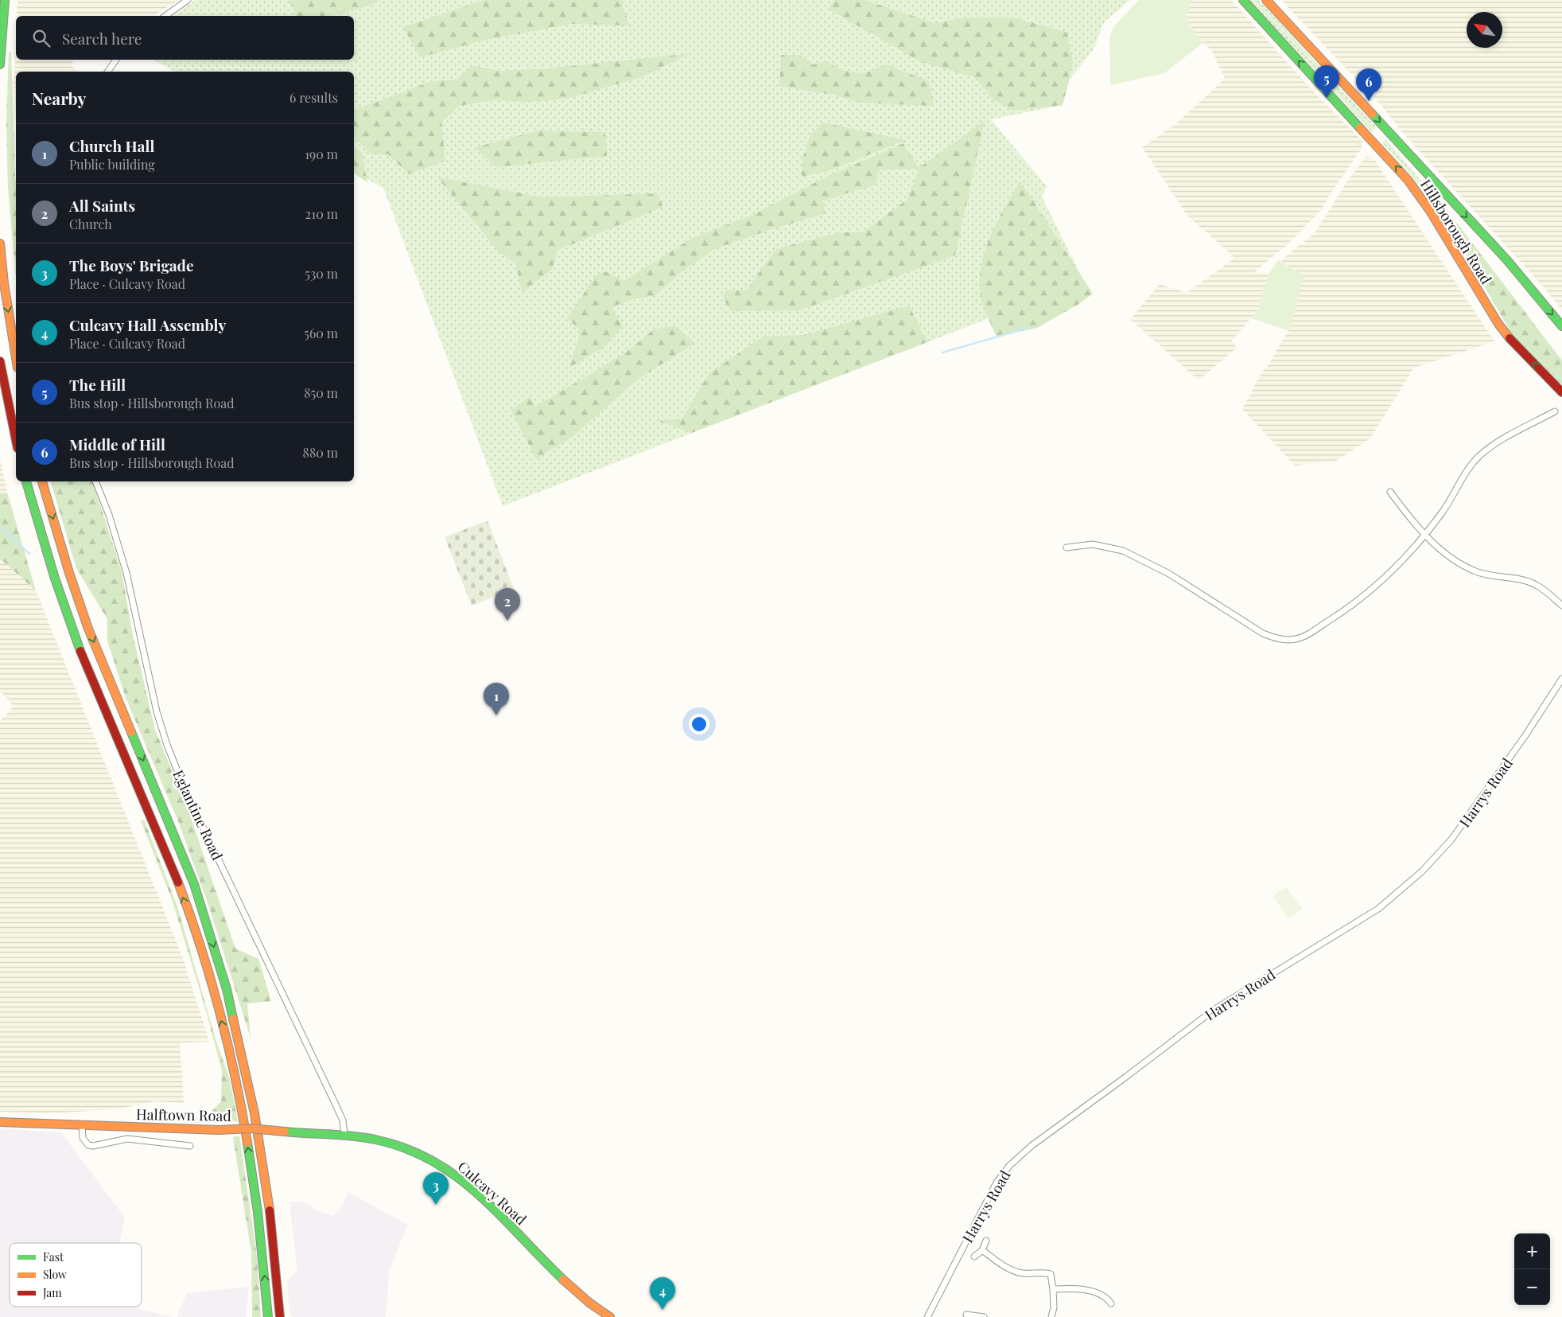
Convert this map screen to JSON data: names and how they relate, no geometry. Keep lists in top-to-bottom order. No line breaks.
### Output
{"streets":{"main road":["Hillsborough Road","Halftown Road","Culcavy Road"],"street":["Harrys Road","Eglantine Road"]},"crossings":[["Eglantine Road","Culcavy Road"],["Halftown Road","Culcavy Road"]],"legend":["Fast","Slow","Jam"],"north":"top left","page":{"search":"Search here","pins":["5","6","2","1","3","4"],"heading":["Nearby","6 results"],"list":[{"mark":"1","name":"Church Hall","note":"Public building","value":"190 m"},{"mark":"2","name":"All Saints","note":"Church","value":"210 m"},{"mark":"3","name":"The Boys' Brigade","note":"Place · Culcavy Road","value":"530 m"},{"mark":"4","name":"Culcavy Hall Assembly","note":"Place · Culcavy Road","value":"560 m"},{"mark":"5","name":"The Hill","note":"Bus stop · Hillsborough Road","value":"850 m"},{"mark":"6","name":"Middle of Hill","note":"Bus stop · Hillsborough Road","value":"880 m"}],"map_buttons":["+","−"]}}
